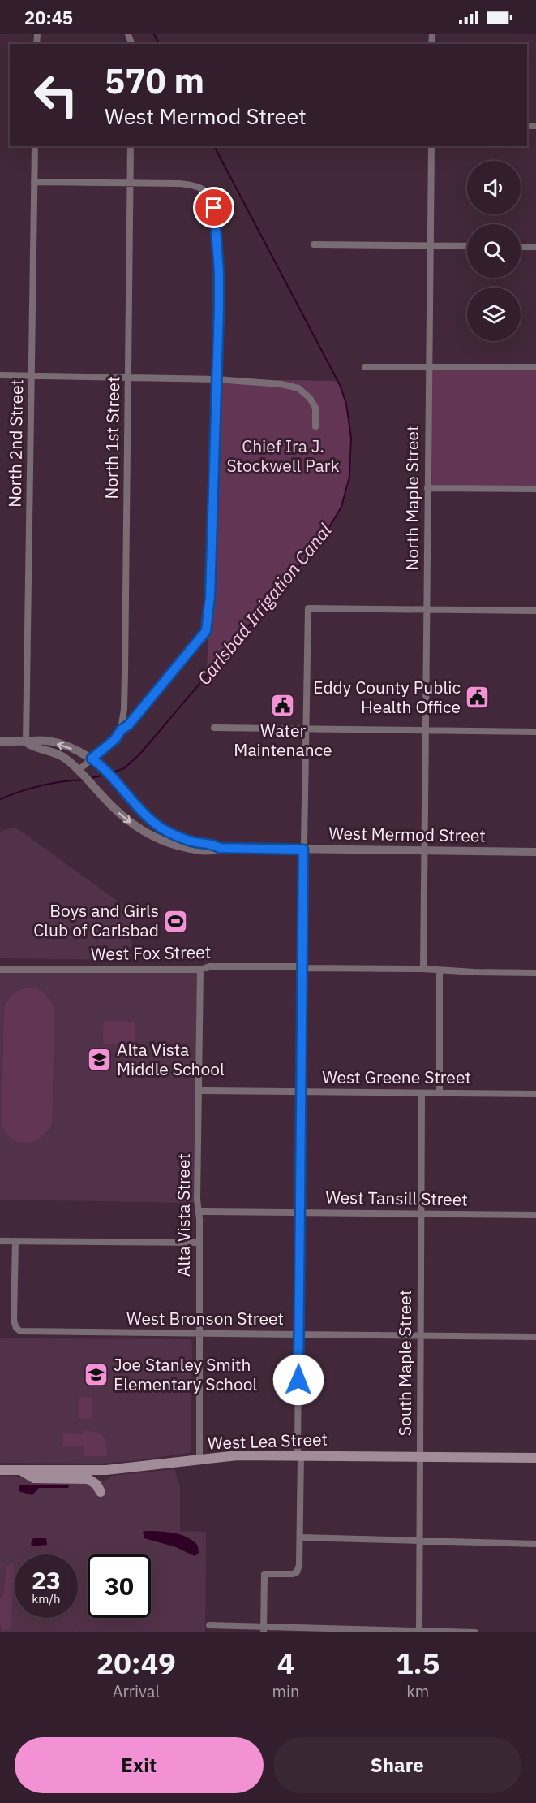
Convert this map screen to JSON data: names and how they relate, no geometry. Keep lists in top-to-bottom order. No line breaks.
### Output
{"streets":{"main road":["West Lea Street"],"street":["North 1st Street","North 2nd Street","North Maple Street","West Mermod Street","West Fox Street","West Greene Street","West Tansill Street","Alta Vista Street","West Bronson Street","South Maple Street"]},"crossings":[["North Maple Street","West Mermod Street"],["West Fox Street","Alta Vista Street"],["West Greene Street","Alta Vista Street"],["West Greene Street","South Maple Street"],["West Tansill Street","Alta Vista Street"],["West Tansill Street","South Maple Street"],["Alta Vista Street","West Bronson Street"],["Alta Vista Street","West Lea Street"],["West Bronson Street","South Maple Street"],["South Maple Street","West Lea Street"]],"water":["Carlsbad Irrigation Canal"],"parks":["Chief Ira J. Stockwell Park"],"places":{"public building":["Eddy County Public Health Office","Water Maintenance"],"sports":["Boys and Girls Club of Carlsbad"],"school or university":["Alta Vista Middle School","Joe Stanley Smith Elementary School"]},"page":{"status":"20:45","turn":["570 m","West Mermod Street"],"speed":"23 km/h","limit":"30","eta":["20:49","Arrival","4","min","1.5","km"],"buttons":["Exit","Share"]}}
